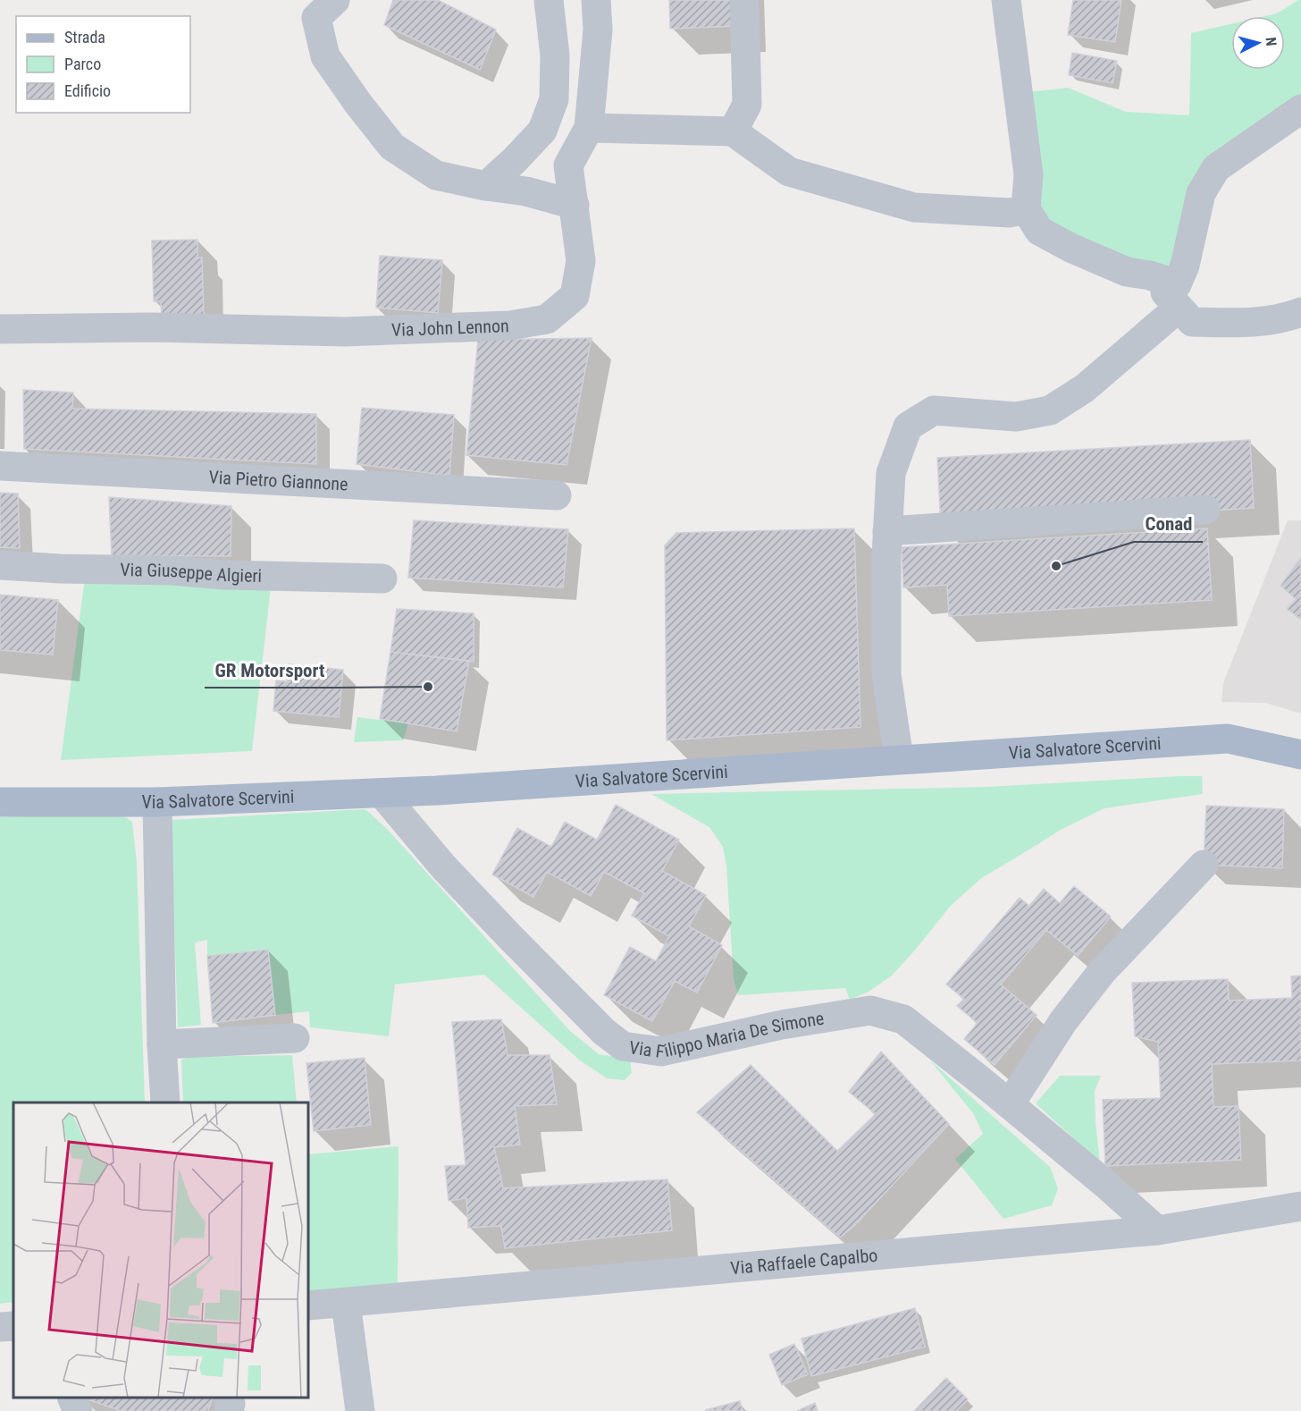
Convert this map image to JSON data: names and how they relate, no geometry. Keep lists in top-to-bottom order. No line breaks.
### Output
{"streets":{"main road":["Via Salvatore Scervini"],"street":["Via John Lennon","Via Pietro Giannone","Via Giuseppe Algieri","Via Filippo Maria De Simone","Via Raffaele Capalbo"]},"crossings":[["Via Salvatore Scervini","Via Filippo Maria De Simone"],["Via Filippo Maria De Simone","Via Raffaele Capalbo"]],"places":["Conad","GR Motorsport"],"legend":["Strada","Parco","Edificio"],"north":"right"}
